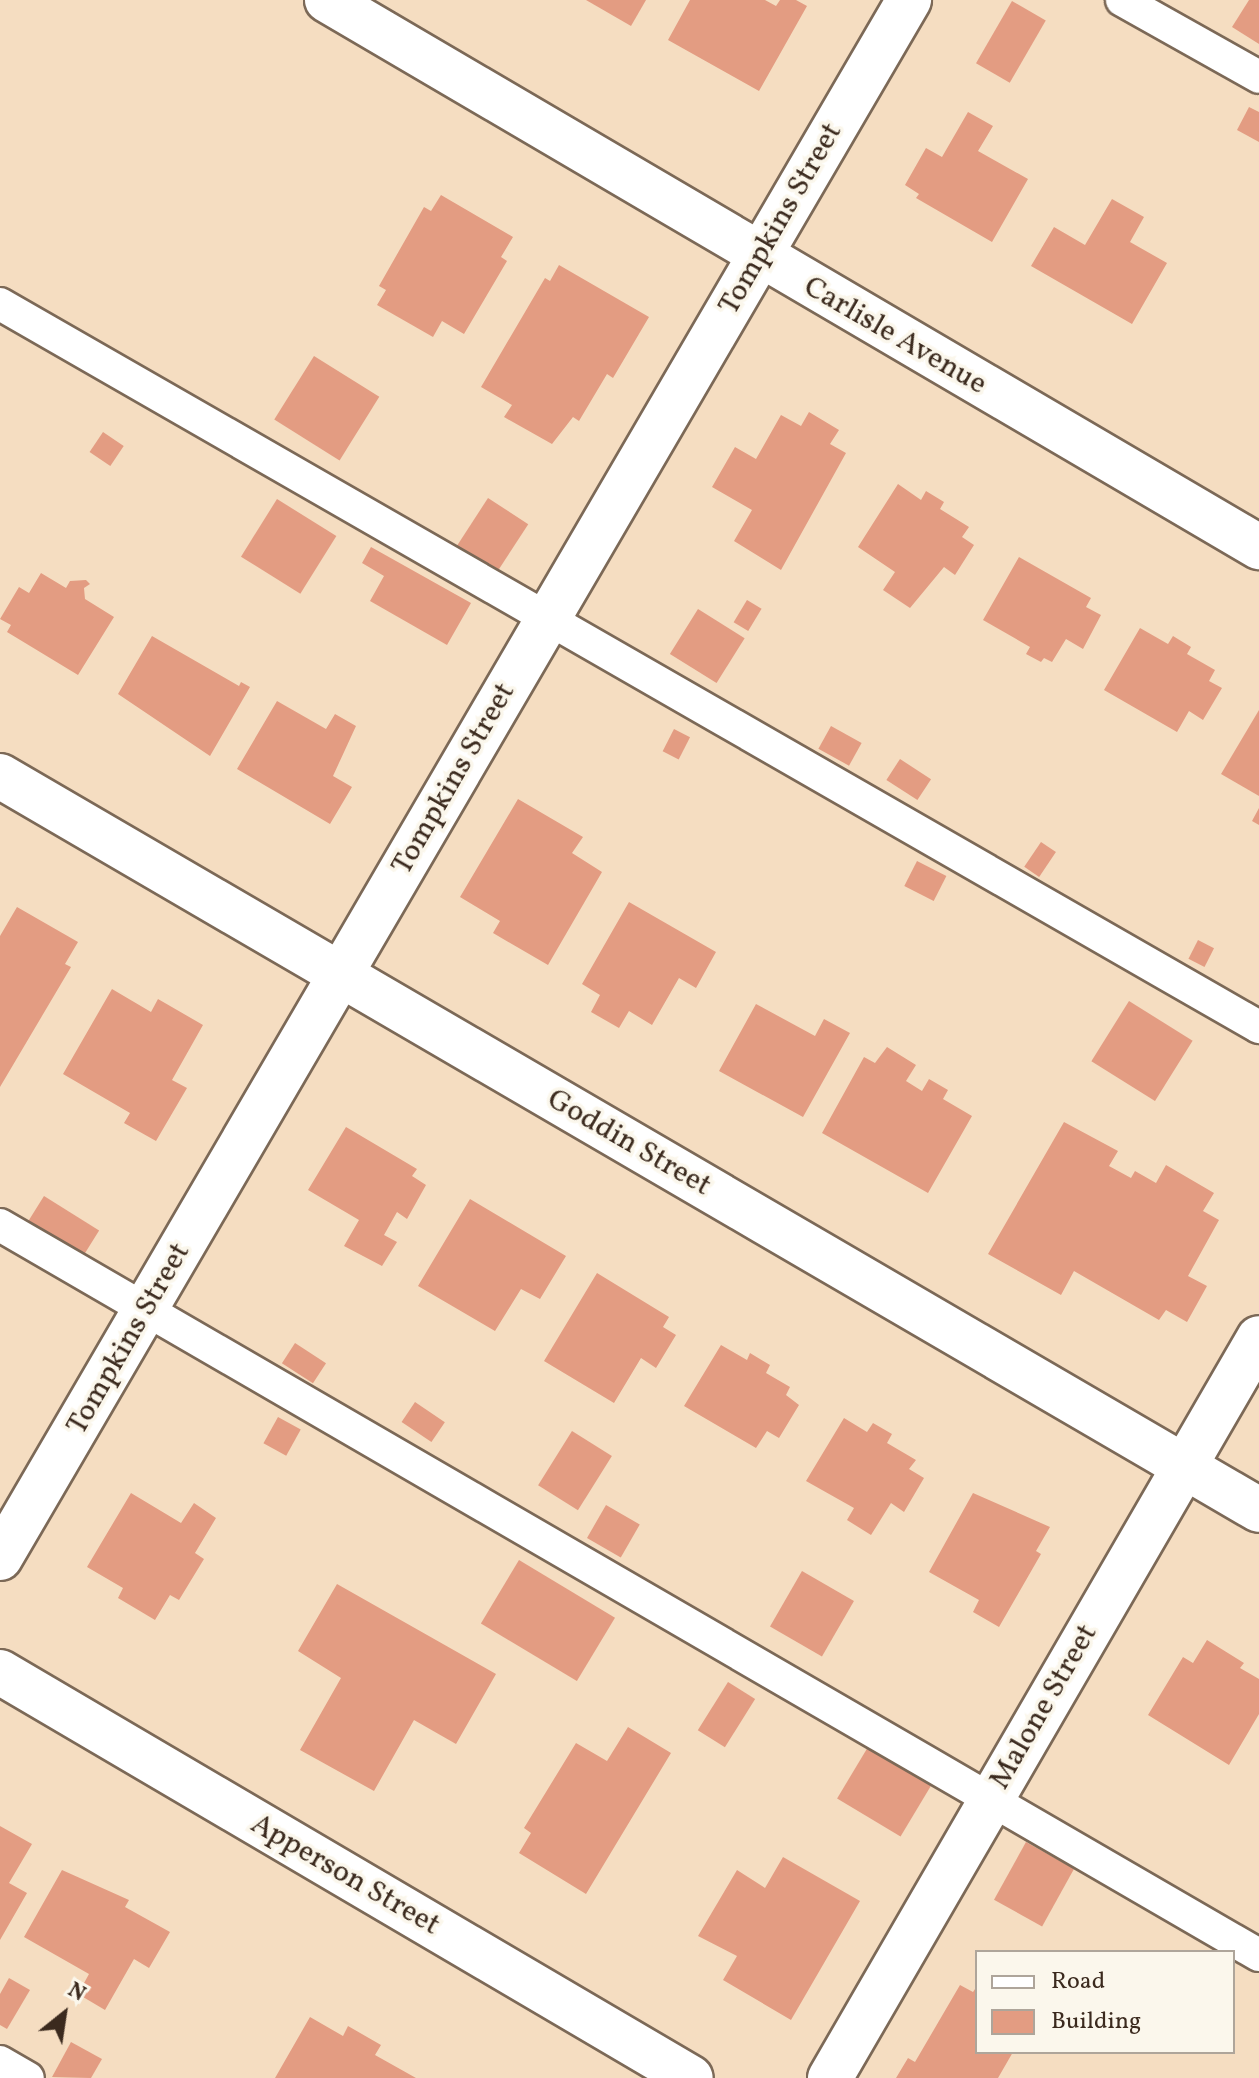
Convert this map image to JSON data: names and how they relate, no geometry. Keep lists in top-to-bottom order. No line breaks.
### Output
{"streets":{"street":["Tompkins Street","Carlisle Avenue","Goddin Street","Malone Street","Apperson Street"]},"crossings":[["Tompkins Street","Carlisle Avenue"],["Tompkins Street","Goddin Street"],["Goddin Street","Malone Street"]],"legend":["Road","Building"],"north":"top right"}
